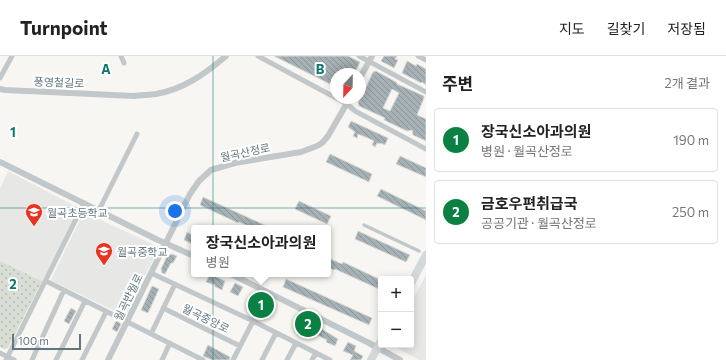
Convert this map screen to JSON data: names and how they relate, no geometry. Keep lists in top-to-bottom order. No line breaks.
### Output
{"streets":{"street":["풍영철길로","월곡산정로","월곡반월로","월곡중앙로"]},"crossings":[["월곡산정로","월곡반월로"]],"places":{"school or university":["월곡초등학교","월곡중학교"]},"scale_bar":"100 m","north":"bottom","page":{"header":"Turnpoint","nav":["지도","길찾기","저장됨"],"heading":["주변","2개 결과"],"list":[{"mark":"1","name":"장국신소아과의원","note":"병원 · 월곡산정로","value":"190 m"},{"mark":"2","name":"금호우편취급국","note":"공공기관 · 월곡산정로","value":"250 m"}],"popup":["장국신소아과의원","병원"],"map_buttons":["+","−"],"pins":["1","2"],"scale":"100 m"},"grid":{"columns":["A","B"],"rows":["1","2"]}}
